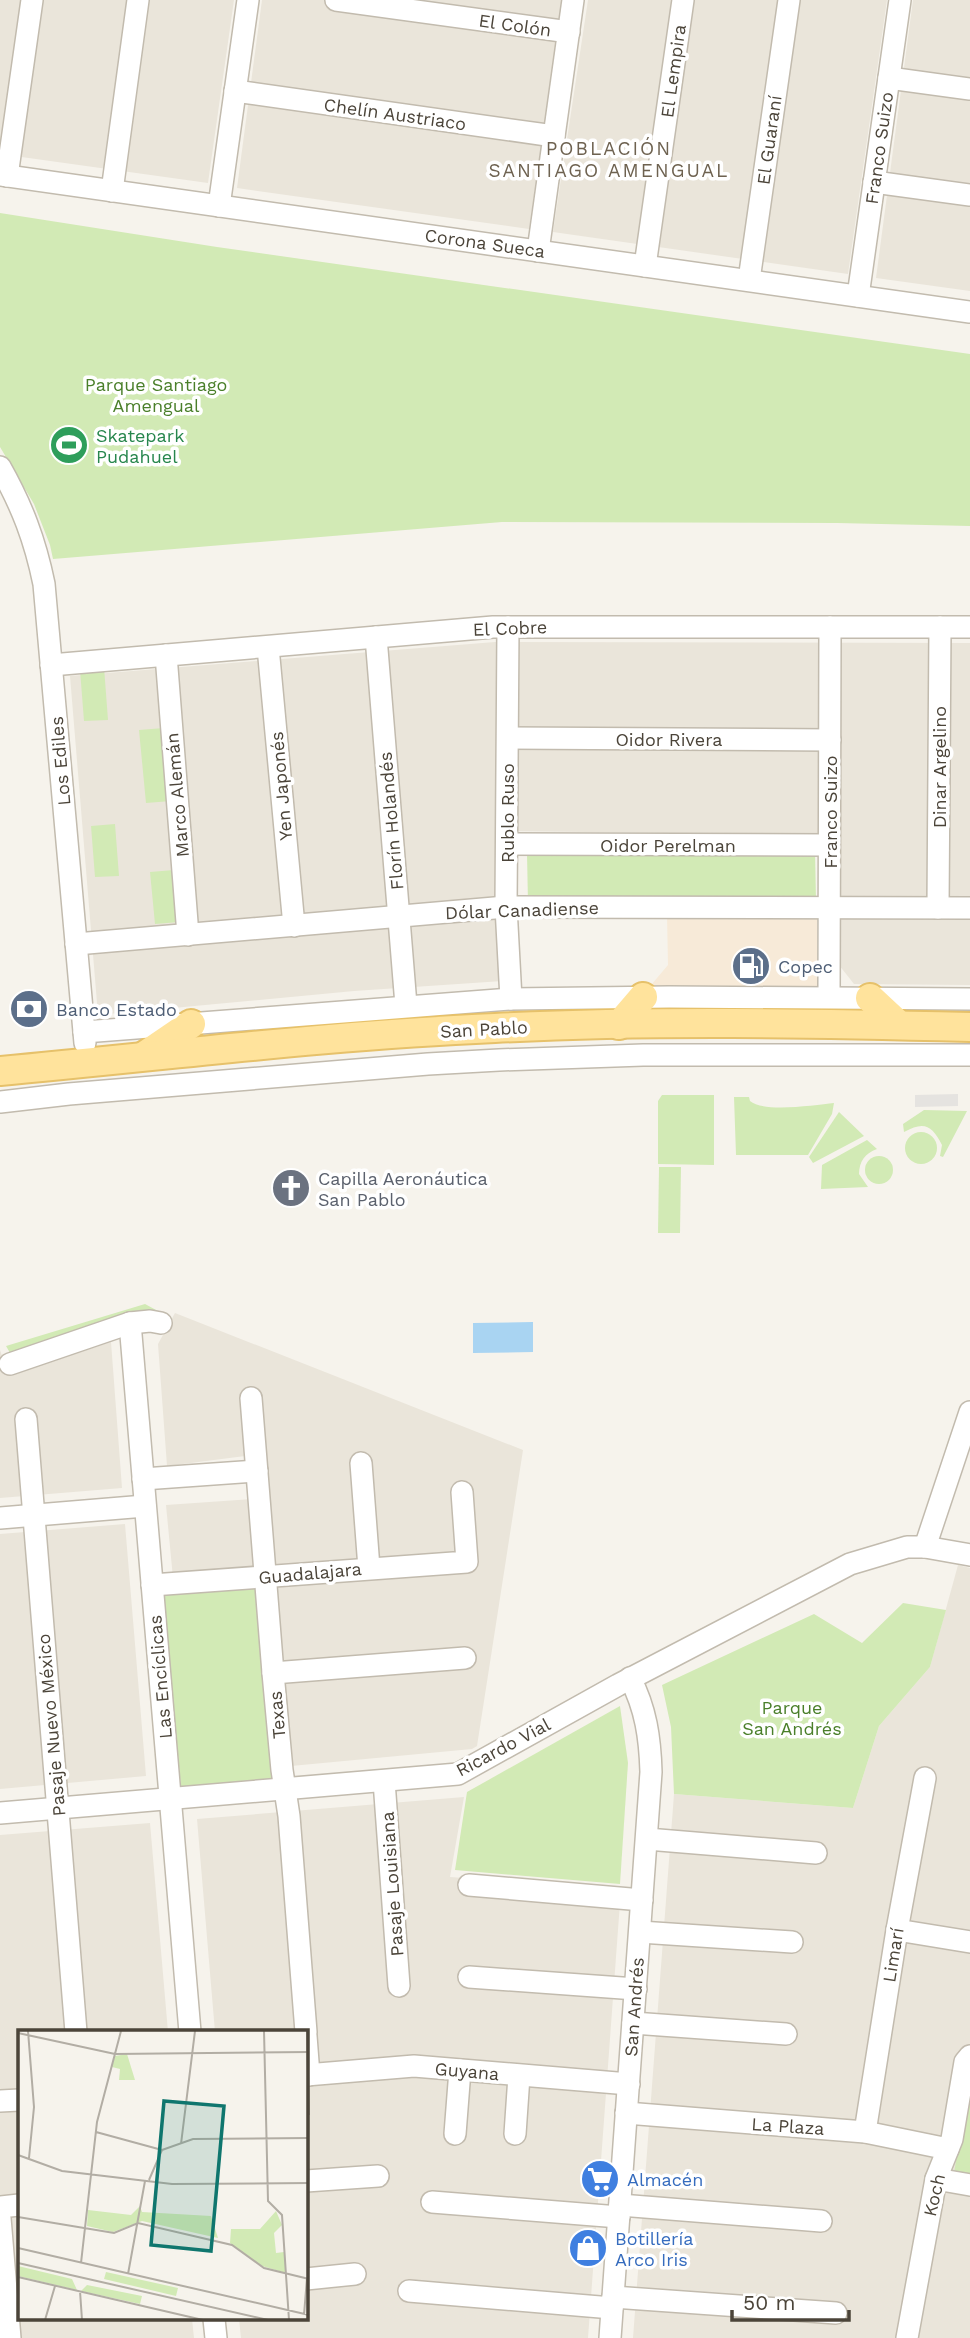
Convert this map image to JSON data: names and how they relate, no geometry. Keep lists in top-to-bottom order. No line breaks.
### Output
{"streets":{"main road":["San Pablo"],"street":["El Colón","El Lempira","Chelín Austriaco","El Guaraní","Franco Suizo","Corona Sueca","El Cobre","Oidor Rivera","Los Ediles","Dinar Argelino","Yen Japonés","Marco Alemán","Rublo Ruso","Florín Holandés","Oidor Perelman","Dólar Canadiense","Guadalajara","Las Encíclicas","Texas","Pasaje Nuevo México","Ricardo Vial","Pasaje Louisiana","Limarí","San Andrés","Guyana","La Plaza","Koch"]},"crossings":[["El Lempira","Corona Sueca"],["El Guaraní","Corona Sueca"],["Franco Suizo","Corona Sueca"],["Franco Suizo","El Cobre"],["Franco Suizo","Oidor Rivera"],["Franco Suizo","Oidor Perelman"],["Franco Suizo","Dólar Canadiense"],["Franco Suizo","San Pablo"],["El Cobre","Los Ediles"],["El Cobre","Dinar Argelino"],["El Cobre","Yen Japonés"],["El Cobre","Marco Alemán"],["El Cobre","Rublo Ruso"],["El Cobre","Florín Holandés"],["Oidor Rivera","Rublo Ruso"],["Los Ediles","Dólar Canadiense"],["Los Ediles","San Pablo"],["Dinar Argelino","Dólar Canadiense"],["Yen Japonés","Dólar Canadiense"],["Marco Alemán","Dólar Canadiense"],["Rublo Ruso","Oidor Perelman"],["Rublo Ruso","Dólar Canadiense"],["Rublo Ruso","San Pablo"],["Florín Holandés","Dólar Canadiense"],["Florín Holandés","San Pablo"],["Guadalajara","Las Encíclicas"],["Guadalajara","Texas"],["Las Encíclicas","Ricardo Vial"],["Texas","Ricardo Vial"],["Pasaje Nuevo México","Ricardo Vial"],["Ricardo Vial","Pasaje Louisiana"],["Ricardo Vial","San Andrés"],["Limarí","La Plaza"],["San Andrés","Guyana"],["San Andrés","La Plaza"],["La Plaza","Koch"]],"districts":["POBLACIÓN SANTIAGO AMENGUAL"],"parks":["Parque Santiago Amengual","Parque San Andrés"],"places":{"sports":["Skatepark Pudahuel"],"fuel station":["Copec"],"bank":["Banco Estado"],"church":["Capilla Aeronáutica San Pablo"],"supermarket":["Almacén"],"shop":["Botillería Arco Iris"]},"scale_bar":"50 m"}
